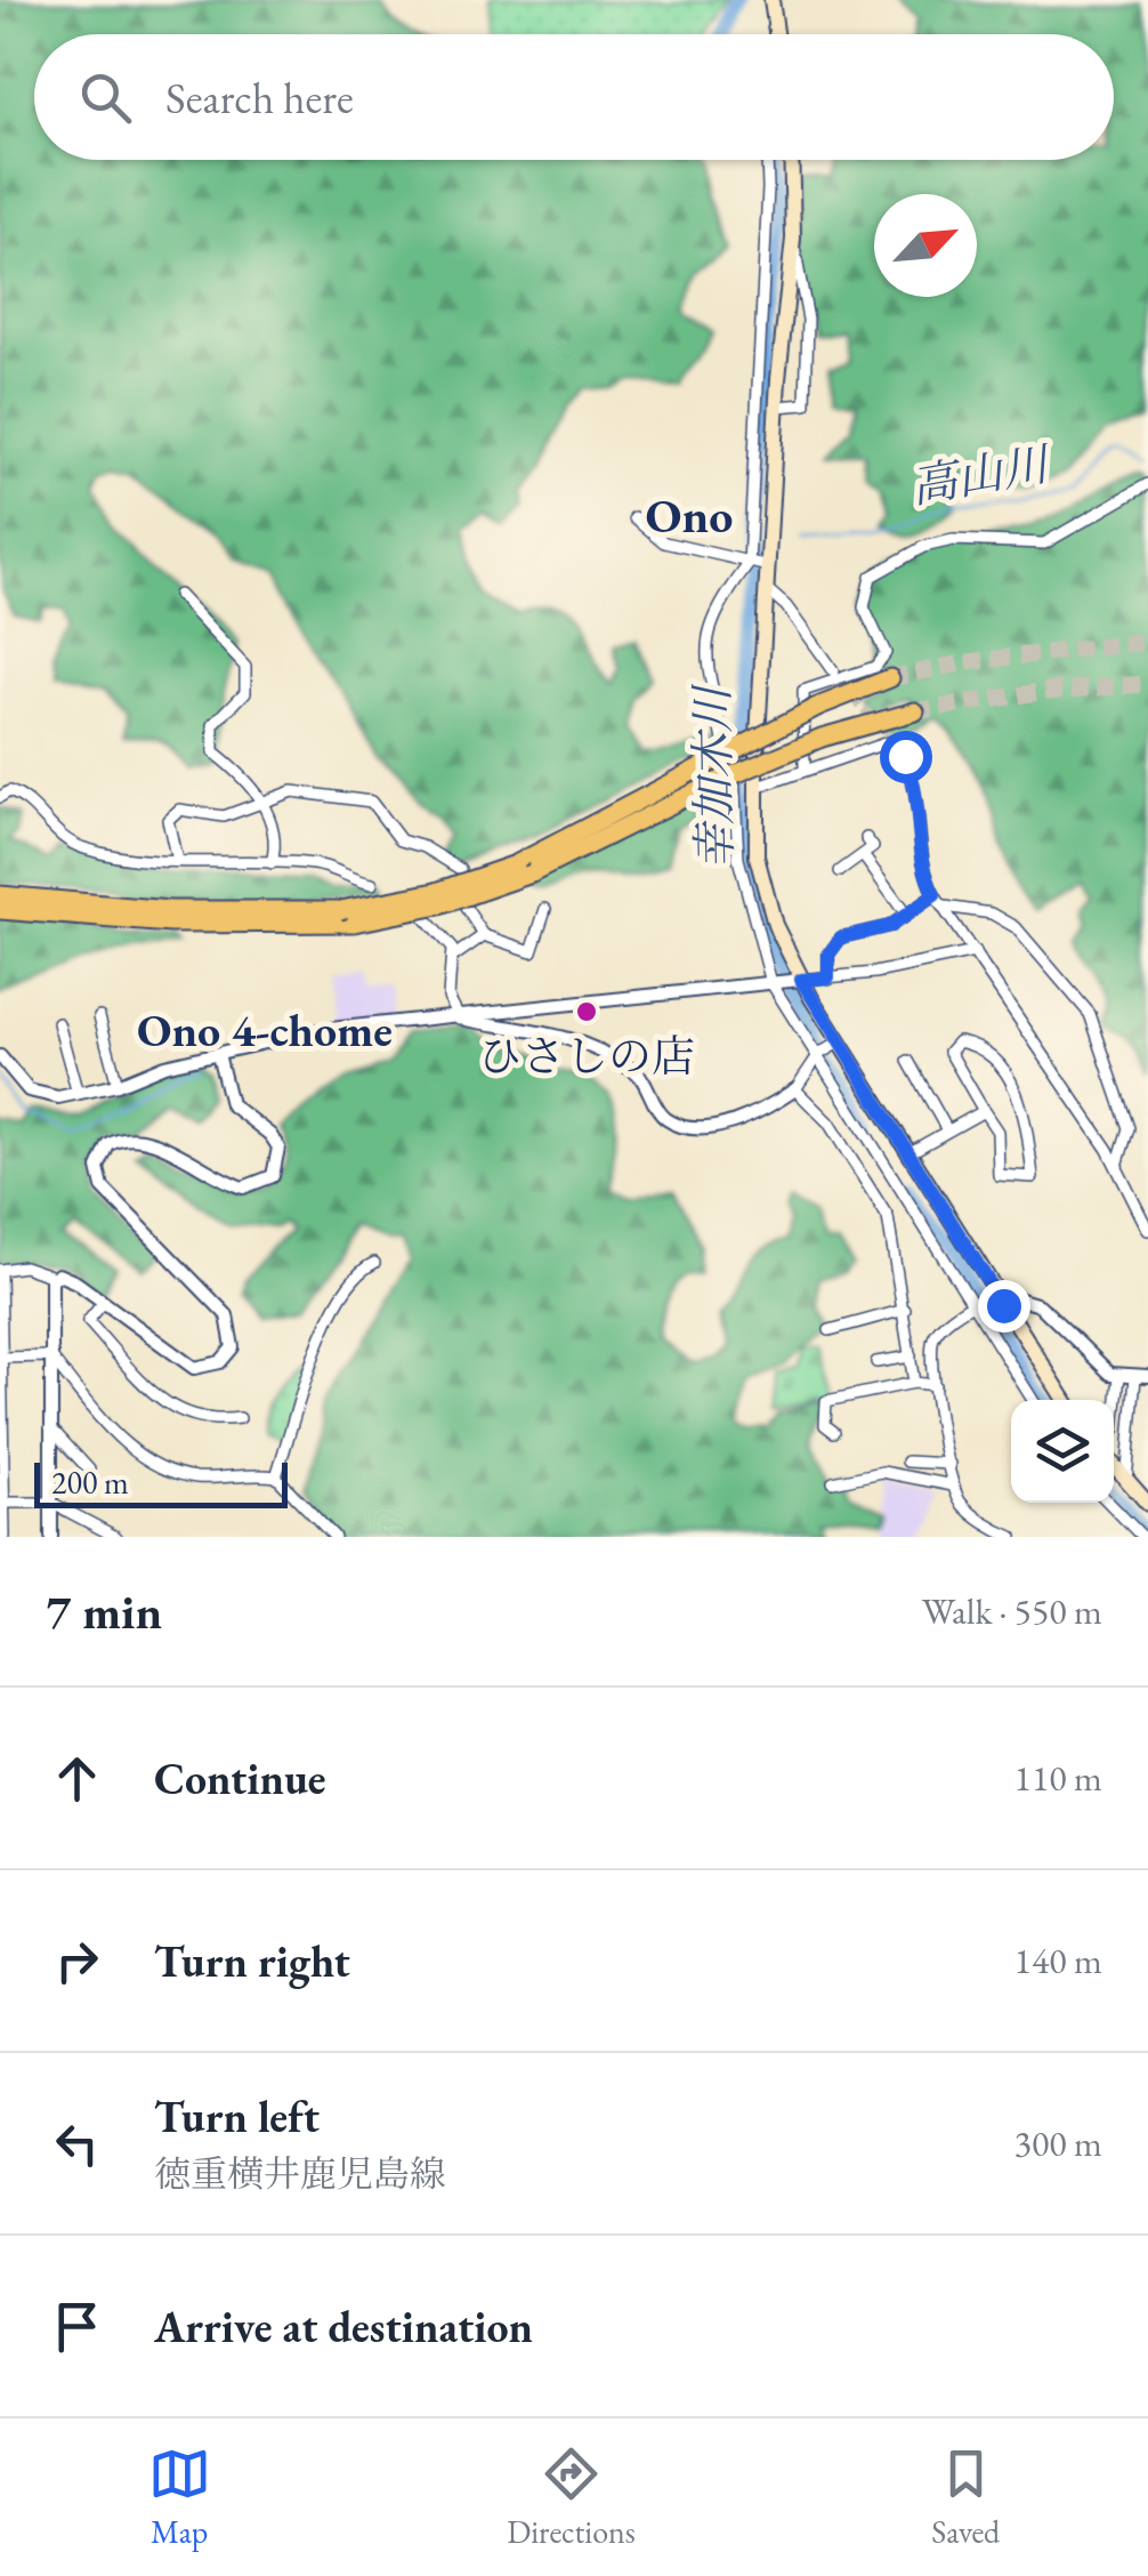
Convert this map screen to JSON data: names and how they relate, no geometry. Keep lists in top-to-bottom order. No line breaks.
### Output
{"districts":["Ono","Ono 4-chome"],"water":["高山川","幸加木川"],"places":["ひさしの店"],"scale_bar":"200 m","north":"top right","page":{"search":"Search here","scale":"200 m","heading":["7 min","Walk · 550 m"],"list":[["Continue","110 m"],["Turn right","140 m"],["Turn left","徳重横井鹿児島線","300 m"],"Arrive at destination"],"nav":["Map","Directions","Saved"]}}
